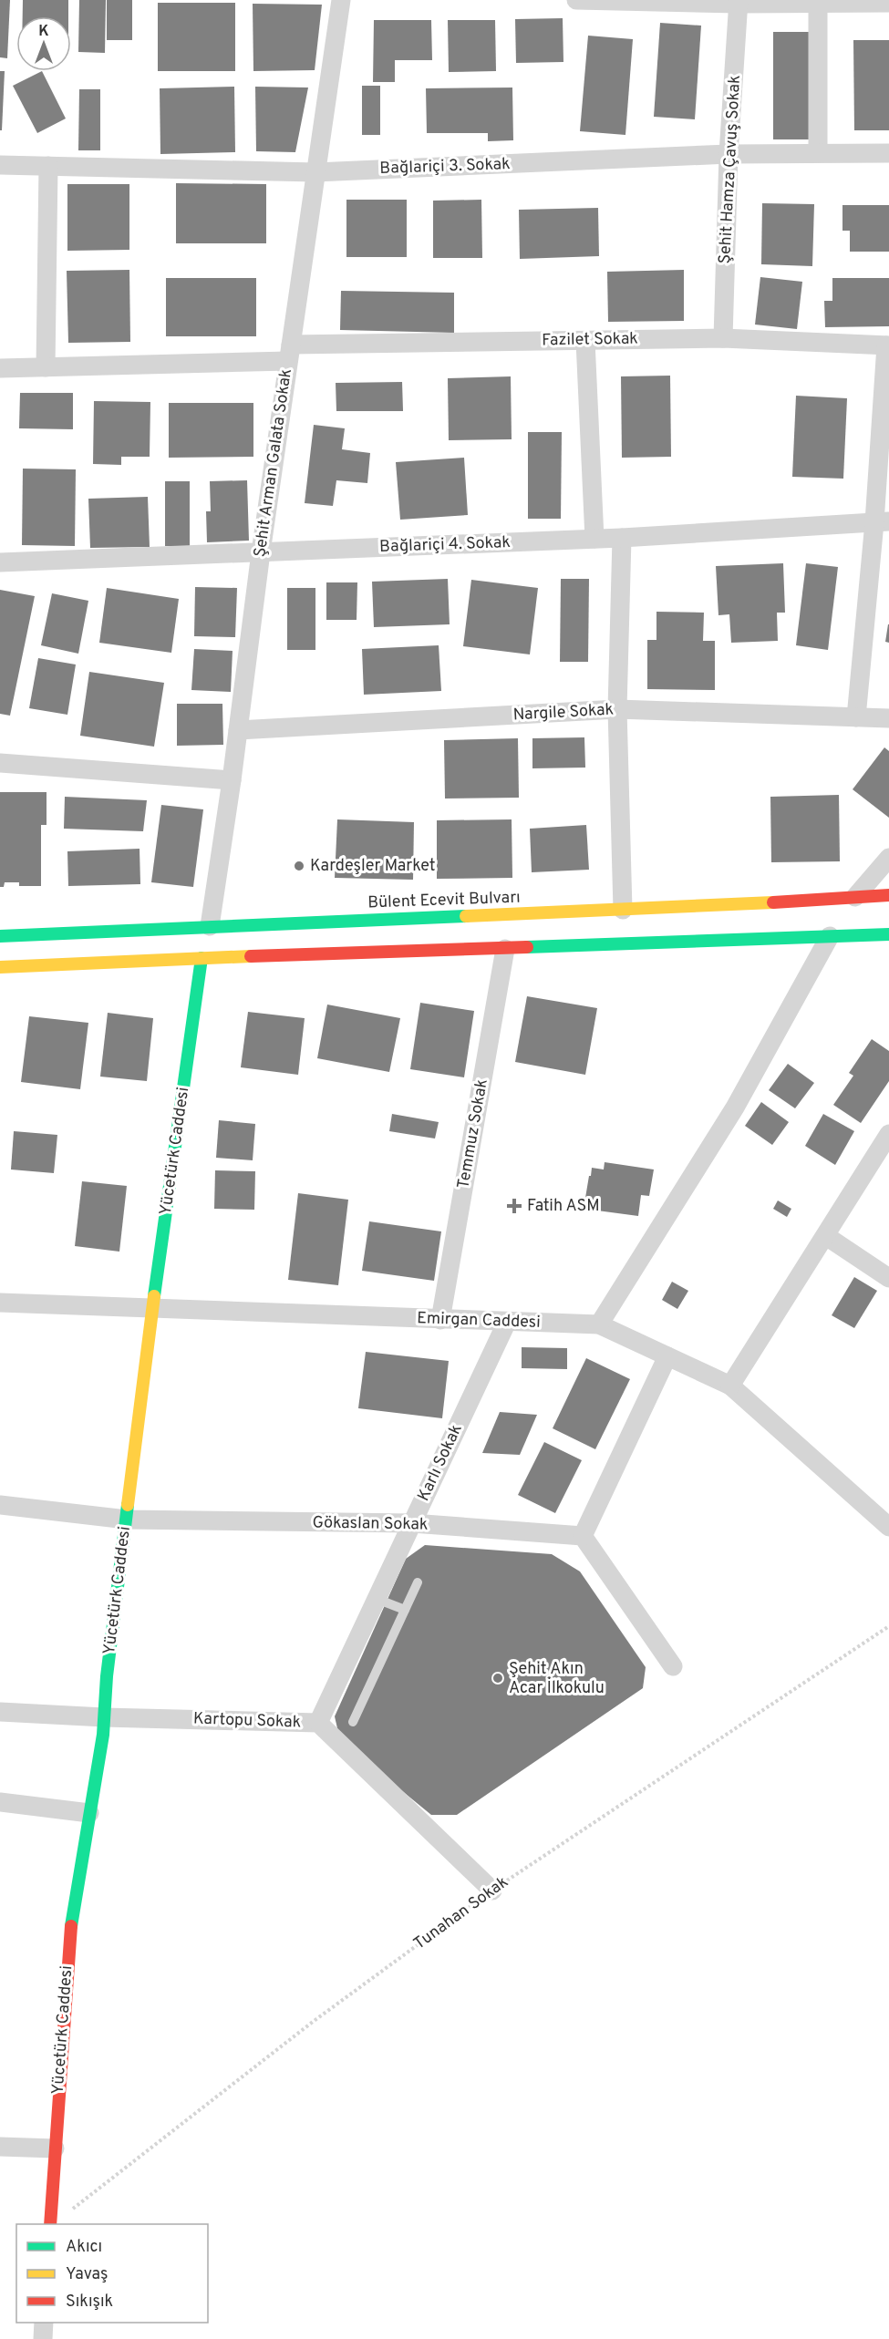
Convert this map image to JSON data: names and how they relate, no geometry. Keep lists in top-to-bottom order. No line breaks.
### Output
{"streets":{"main road":["Bülent Ecevit Bulvarı","Yücetürk Caddesi"],"street":["Bağlariçi 3. Sokak","Şehit Hamza Çavuş Sokak","Fazilet Sokak","Şehit Arman Galata Sokak","Bağlariçi 4. Sokak","Nargile Sokak","Temmuz Sokak","Emirgan Caddesi","Karlı Sokak","Gökaslan Sokak","Kartopu Sokak"],"path":["Tunahan Sokak"]},"crossings":[["Bağlariçi 3. Sokak","Şehit Hamza Çavuş Sokak"],["Bağlariçi 3. Sokak","Şehit Arman Galata Sokak"],["Şehit Hamza Çavuş Sokak","Fazilet Sokak"],["Fazilet Sokak","Şehit Arman Galata Sokak"],["Şehit Arman Galata Sokak","Bağlariçi 4. Sokak"],["Şehit Arman Galata Sokak","Nargile Sokak"],["Şehit Arman Galata Sokak","Bülent Ecevit Bulvarı"],["Temmuz Sokak","Emirgan Caddesi"],["Yücetürk Caddesi","Emirgan Caddesi"],["Yücetürk Caddesi","Gökaslan Sokak"],["Yücetürk Caddesi","Kartopu Sokak"],["Emirgan Caddesi","Karlı Sokak"],["Karlı Sokak","Gökaslan Sokak"],["Karlı Sokak","Kartopu Sokak"],["Kartopu Sokak","Tunahan Sokak"]],"places":{"other":["Kardeşler Market","Şehit Akın Acar İlkokulu"],"health":["Fatih ASM"]},"legend":["Akıcı","Yavaş","Sıkışık"],"north":"top"}
